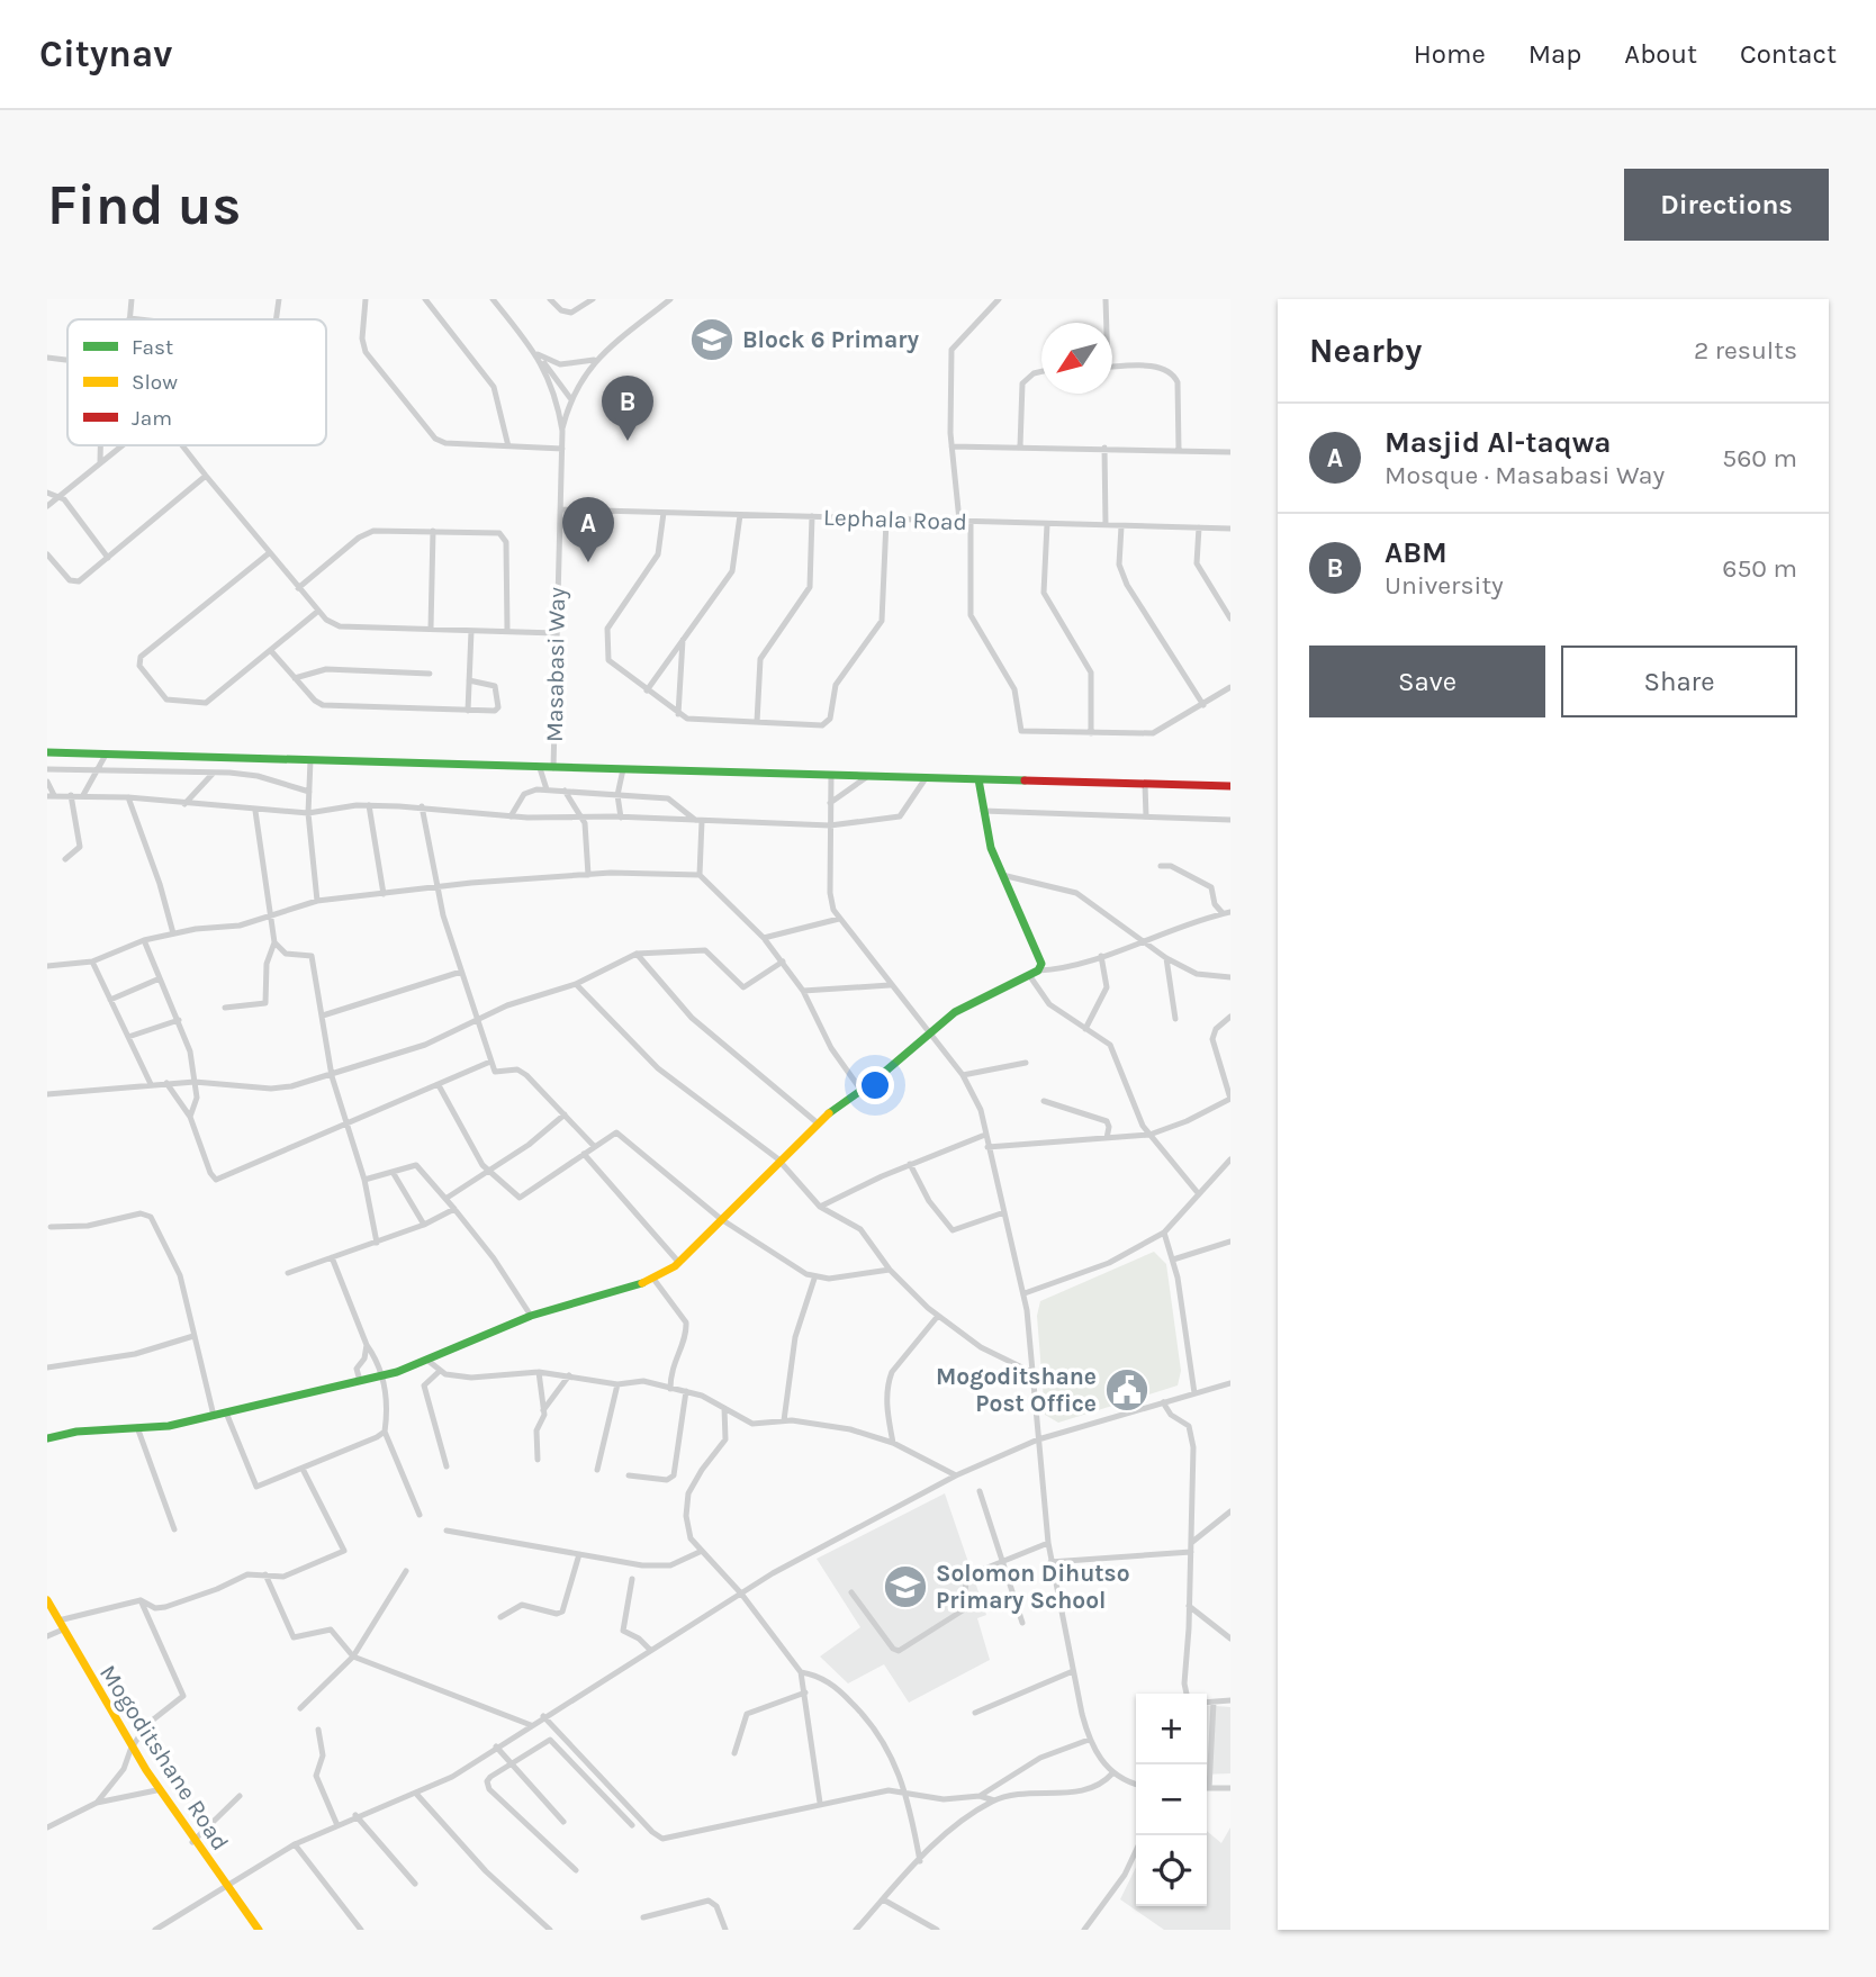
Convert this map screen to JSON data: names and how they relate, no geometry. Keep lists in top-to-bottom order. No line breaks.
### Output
{"streets":{"main road":["Mogoditshane Road"],"street":["Lephala Road","Masabasi Way"]},"crossings":[["Lephala Road","Masabasi Way"]],"places":{"school or university":["Block 6 Primary","Solomon Dihutso Primary School"],"public building":["Mogoditshane Post Office"]},"legend":["Fast","Slow","Jam"],"north":"bottom left","page":{"header":"Citynav","nav":["Home","Map","About","Contact"],"buttons":["Directions",["Save","Share"]],"title":"Find us","heading":["Nearby","2 results"],"pins":["B","A"],"list":[{"mark":"A","name":"Masjid Al-taqwa","note":"Mosque · Masabasi Way","value":"560 m"},{"mark":"B","name":"ABM","note":"University","value":"650 m"}],"map_buttons":["+","−"]}}
